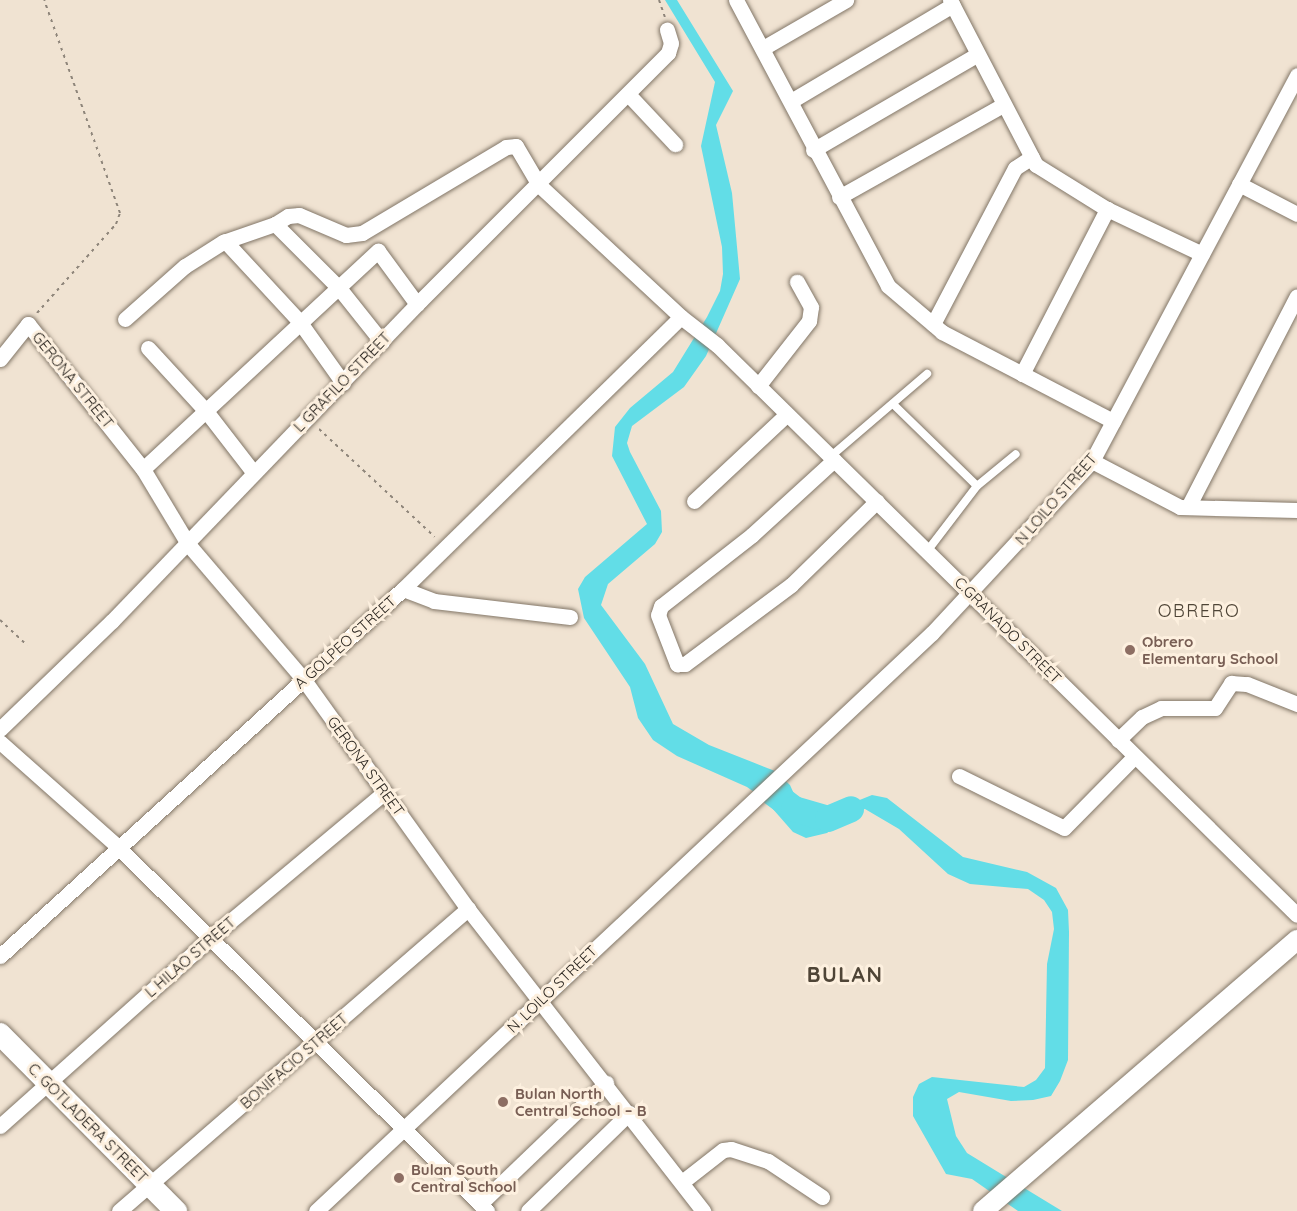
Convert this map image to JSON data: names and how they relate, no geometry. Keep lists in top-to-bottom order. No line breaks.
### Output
{"streets":{"main road":["C. GOTLADERA STREET"],"street":["GERONA STREET","L GRAFILO STREET","N LOILO STREET","C.GRANADO STREET","A GOLPEO STREET","L HILAO STREET","N. LOILO STREET","BONIFACIO STREET"]},"crossings":[["GERONA STREET","L GRAFILO STREET"],["GERONA STREET","A GOLPEO STREET"],["GERONA STREET","L HILAO STREET"],["GERONA STREET","N. LOILO STREET"],["GERONA STREET","BONIFACIO STREET"],["L GRAFILO STREET","C.GRANADO STREET"],["N LOILO STREET","C.GRANADO STREET"],["N LOILO STREET","N. LOILO STREET"],["C.GRANADO STREET","A GOLPEO STREET"],["L HILAO STREET","C. GOTLADERA STREET"],["BONIFACIO STREET","C. GOTLADERA STREET"]],"districts":["OBRERO","BULAN"],"places":["Obrero Elementary School","Bulan North Central School – B","Bulan South Central School"]}
